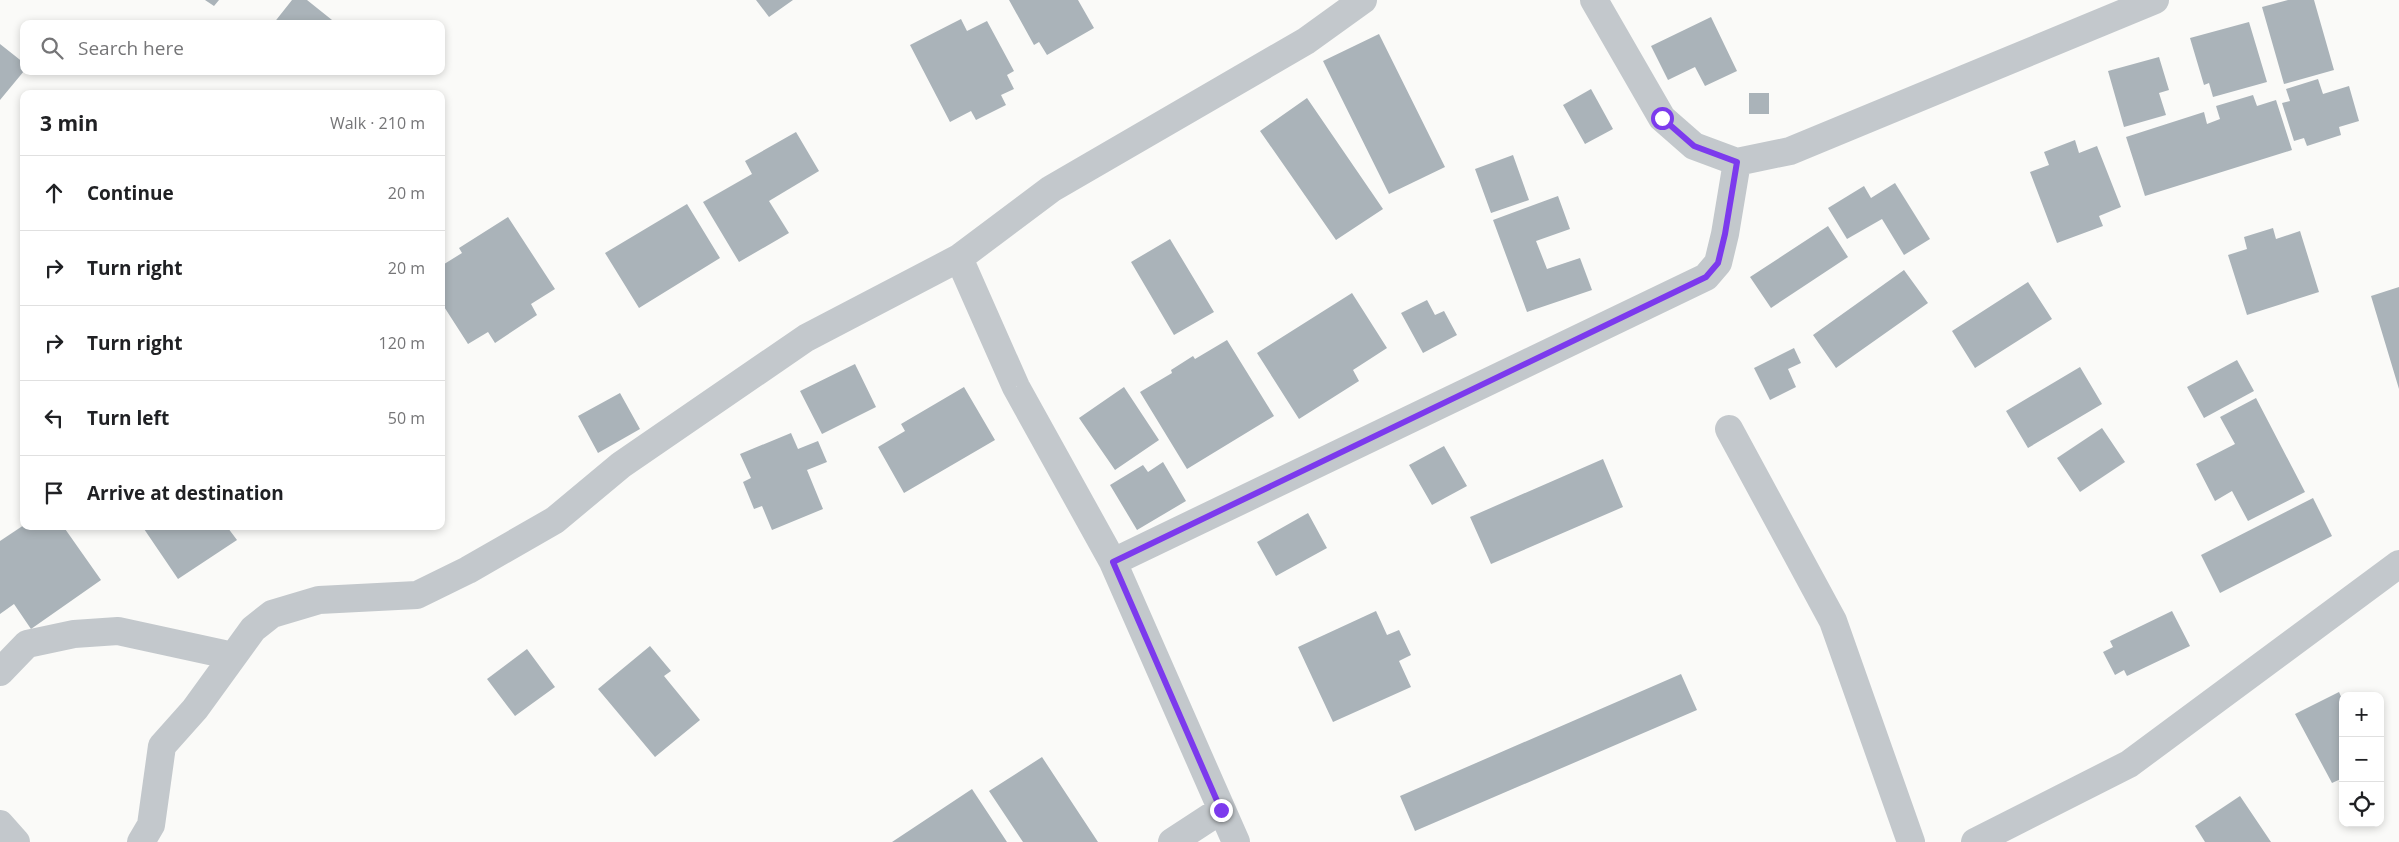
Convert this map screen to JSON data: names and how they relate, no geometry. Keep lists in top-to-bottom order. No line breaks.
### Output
{"page":{"search":"Search here","heading":["3 min","Walk · 210 m"],"list":[["Continue","20 m"],["Turn right","20 m"],["Turn right","120 m"],["Turn left","50 m"],"Arrive at destination"],"map_buttons":["+","−"]}}
